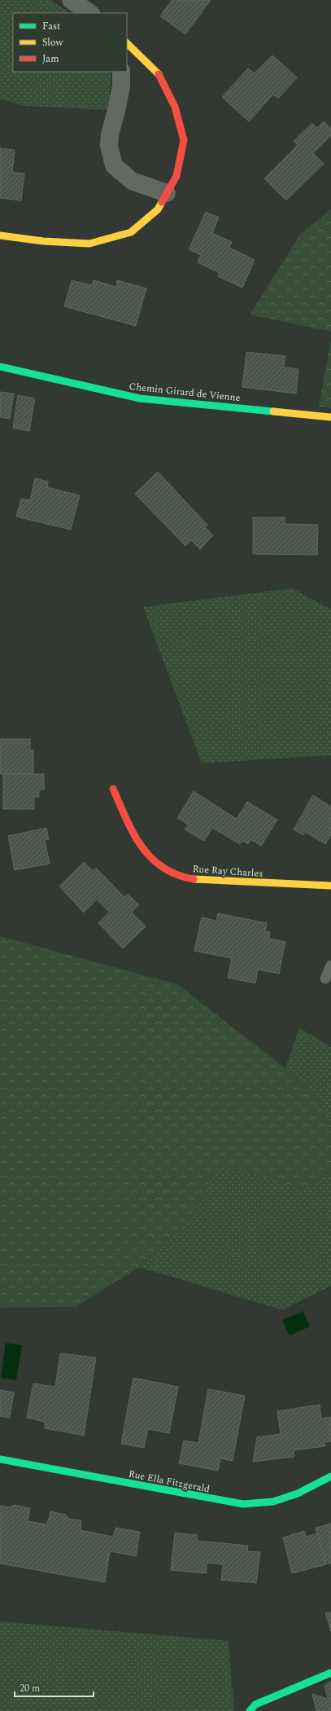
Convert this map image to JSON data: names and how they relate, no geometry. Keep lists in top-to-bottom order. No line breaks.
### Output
{"streets":{"street":["Chemin Girard de Vienne","Rue Ray Charles","Rue Ella Fitzgerald"]},"legend":["Fast","Slow","Jam"],"scale_bar":"20 m"}
